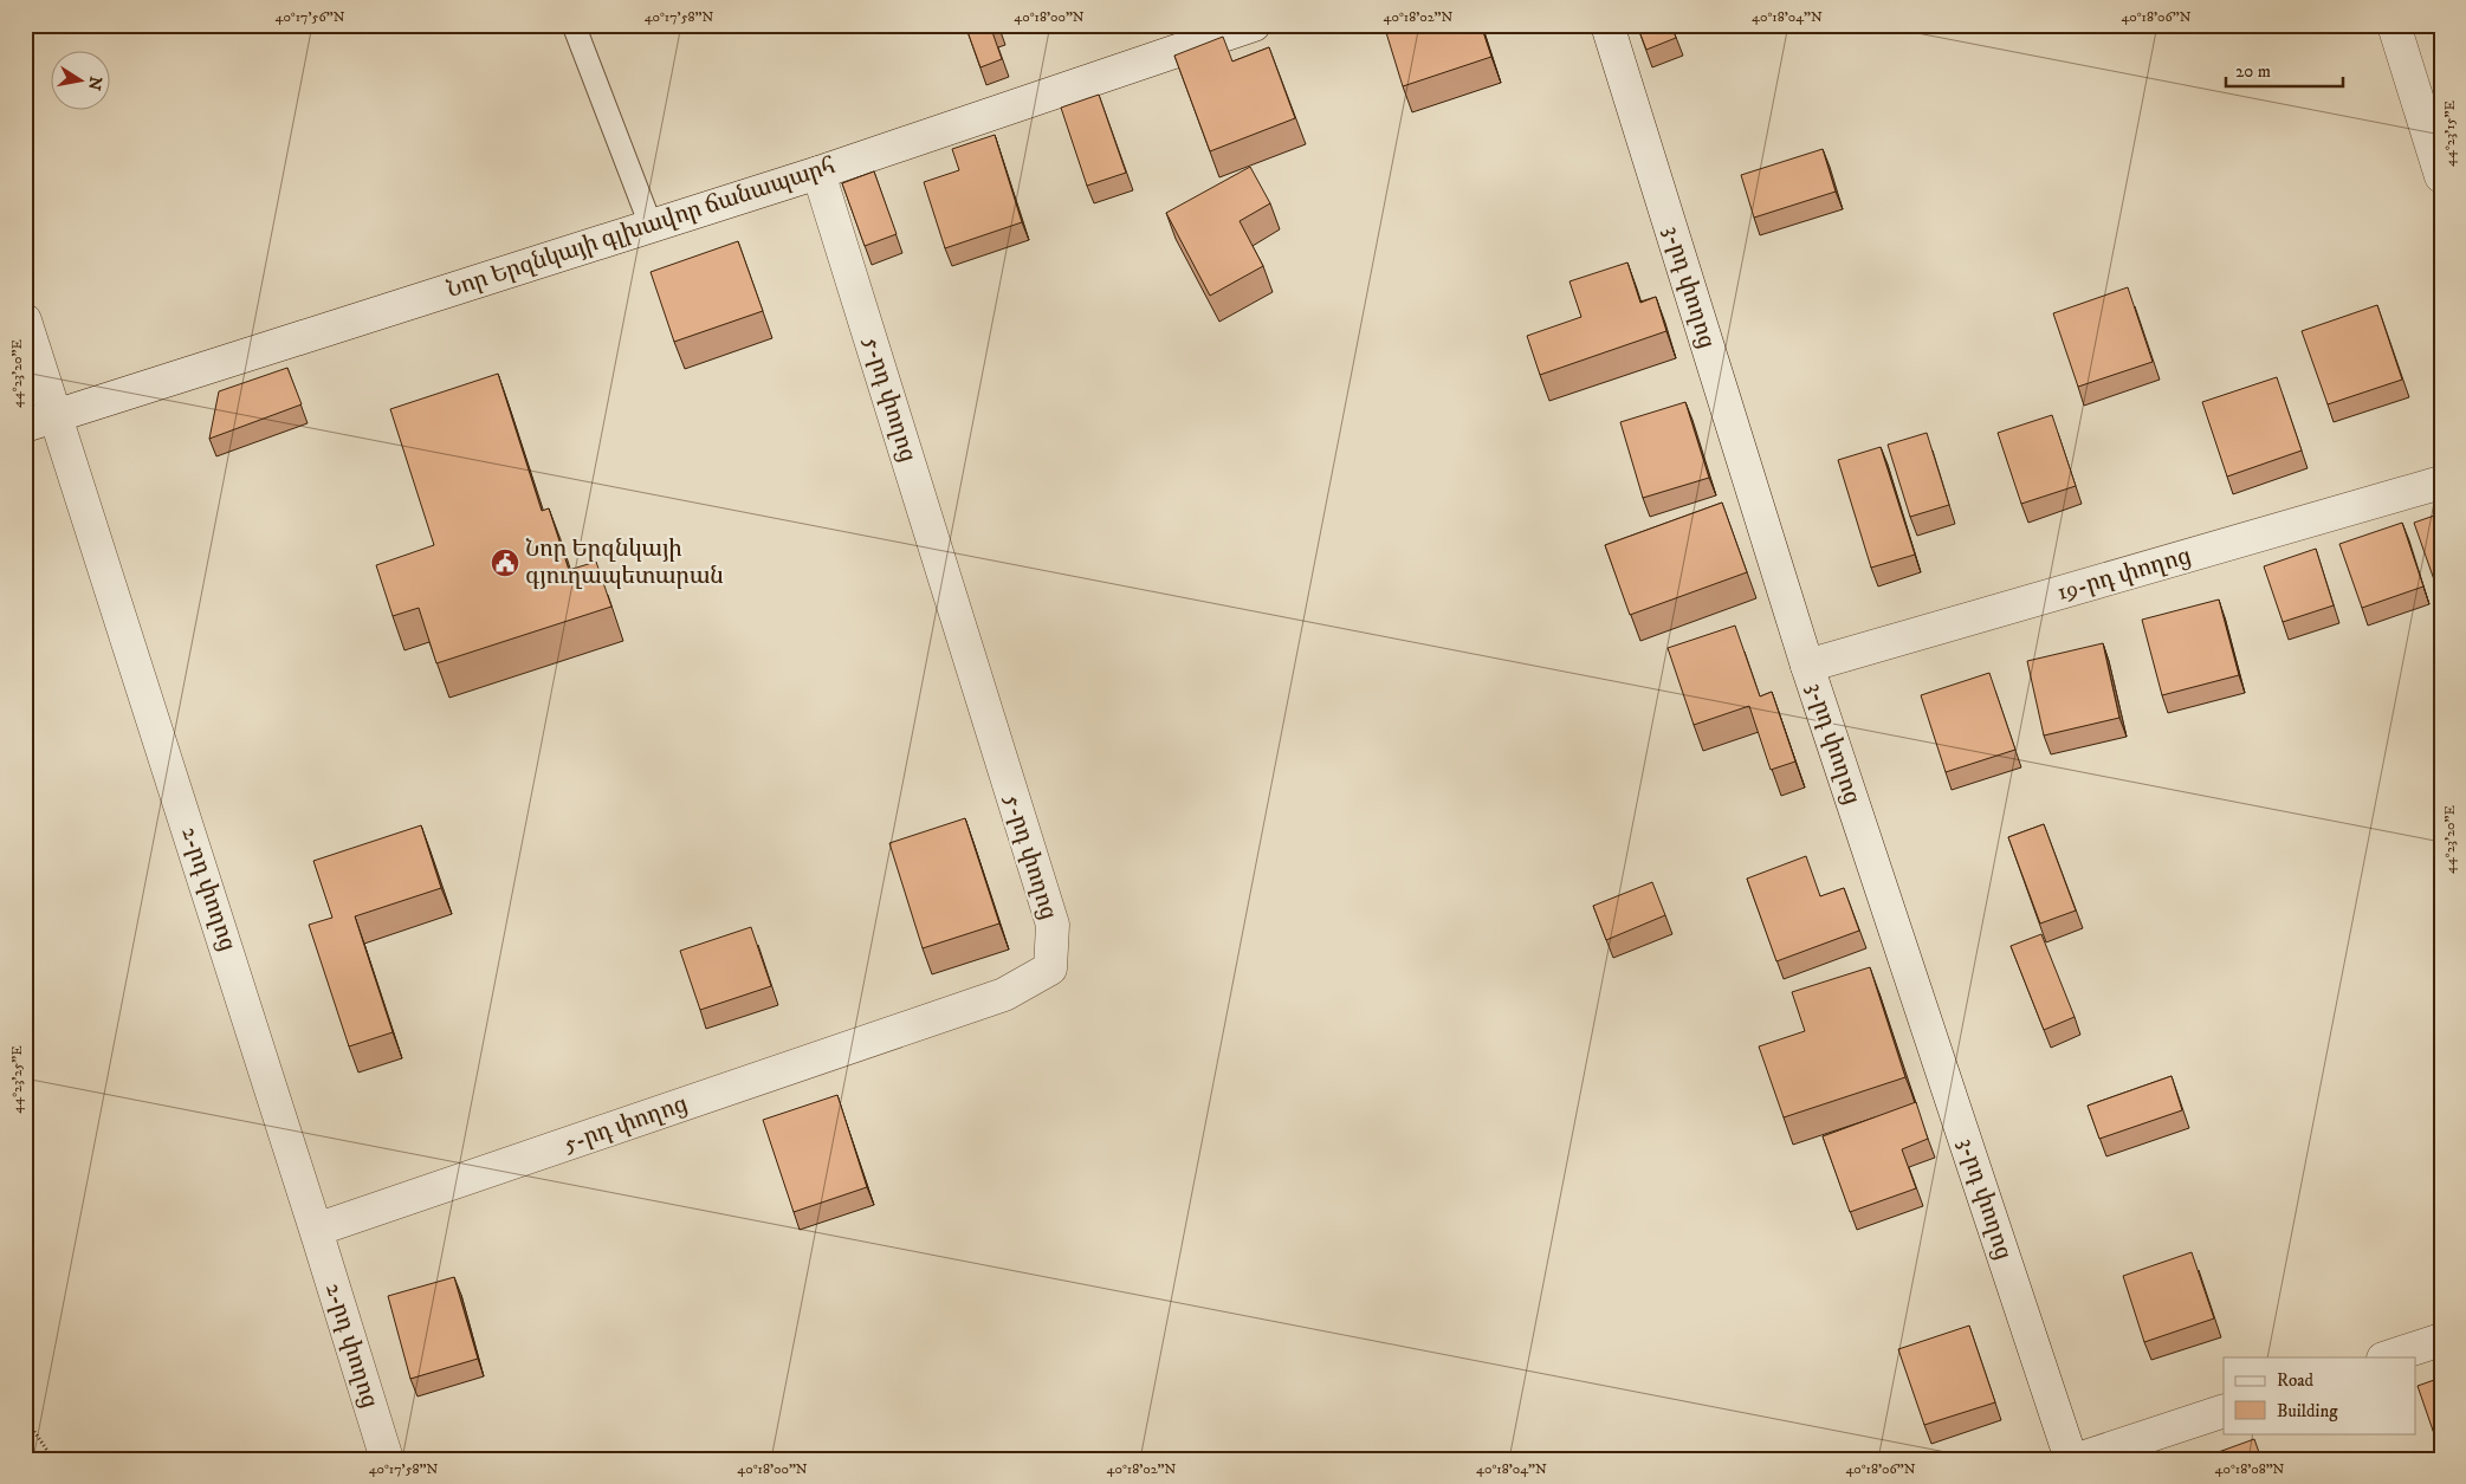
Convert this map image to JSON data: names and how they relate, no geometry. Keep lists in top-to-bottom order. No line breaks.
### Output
{"streets":{"street":["Նոր Երզնկայի գլխավոր ճանապարհ","3-րդ փողոց","5-րդ փողոց","19-րդ փողոց","2-րդ փողոց"]},"crossings":[["Նոր Երզնկայի գլխավոր ճանապարհ","5-րդ փողոց"],["Նոր Երզնկայի գլխավոր ճանապարհ","2-րդ փողոց"],["3-րդ փողոց","19-րդ փողոց"],["5-րդ փողոց","2-րդ փողոց"]],"places":{"public building":["Նոր Երզնկայի գյուղապետարան"]},"legend":["Road","Building"],"scale_bar":"20 m","north":"right","coordinates":["40°17'56\"N","40°17'58\"N","40°18'00\"N","40°18'02\"N","40°18'04\"N","40°18'06\"N","44°23'15\"E","44°23'20\"E","44°23'25\"E","40°18'08\"N"]}
